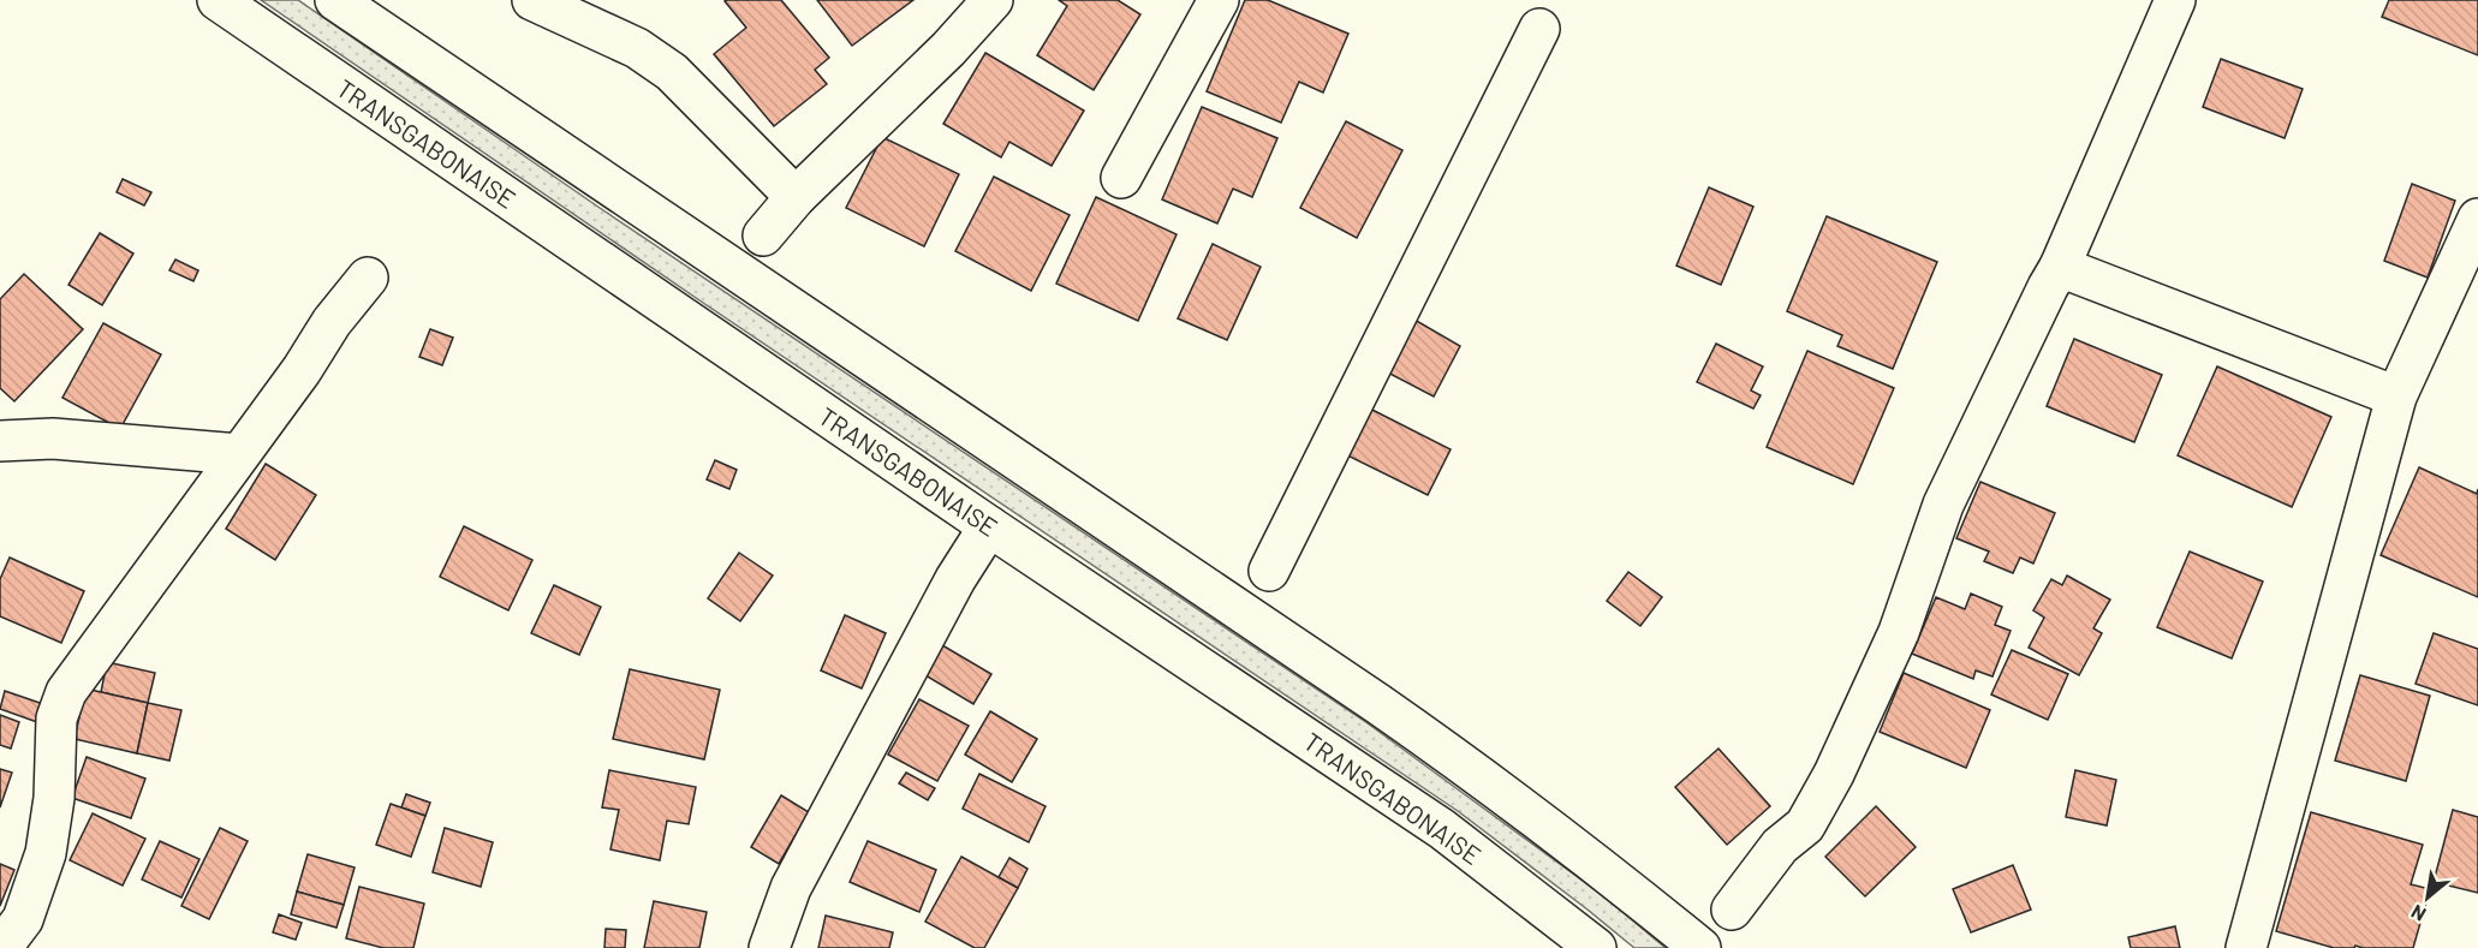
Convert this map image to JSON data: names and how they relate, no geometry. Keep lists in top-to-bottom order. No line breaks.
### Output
{"streets":{"main road":["TRANSGABONAISE"]},"north":"bottom left"}
